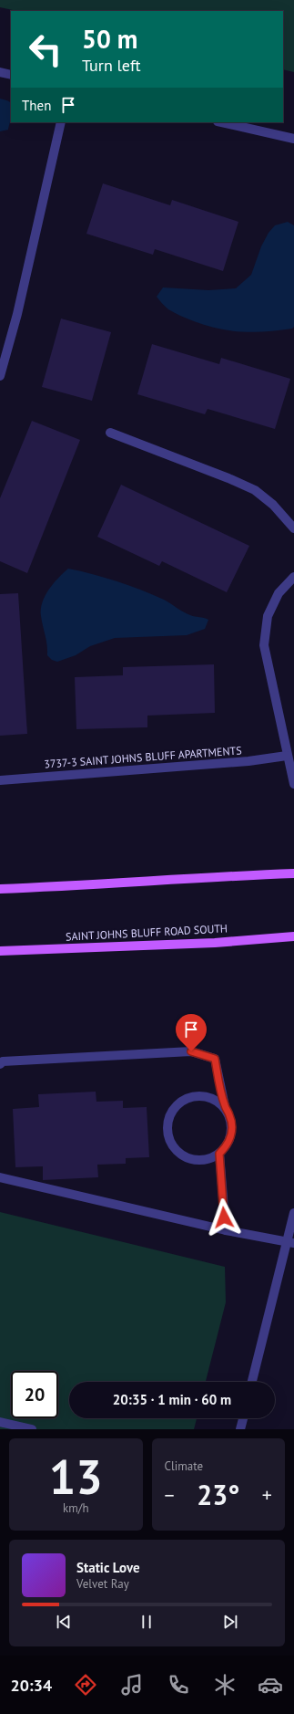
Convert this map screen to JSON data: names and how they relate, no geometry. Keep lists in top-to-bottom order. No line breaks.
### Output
{"streets":{"main road":["SAINT JOHNS BLUFF ROAD SOUTH"],"street":["3737-3 SAINT JOHNS BLUFF APARTMENTS"]},"page":{"turn":["50 m","Turn left"],"then":"Then","limit":"20","trip":"20:35 · 1 min · 60 m","tile":[["13","km/h"],"Climate"],"heat":["−","23°","+"],"song":["Static Love","Velvet Ray"],"tabs":"20:34"}}
